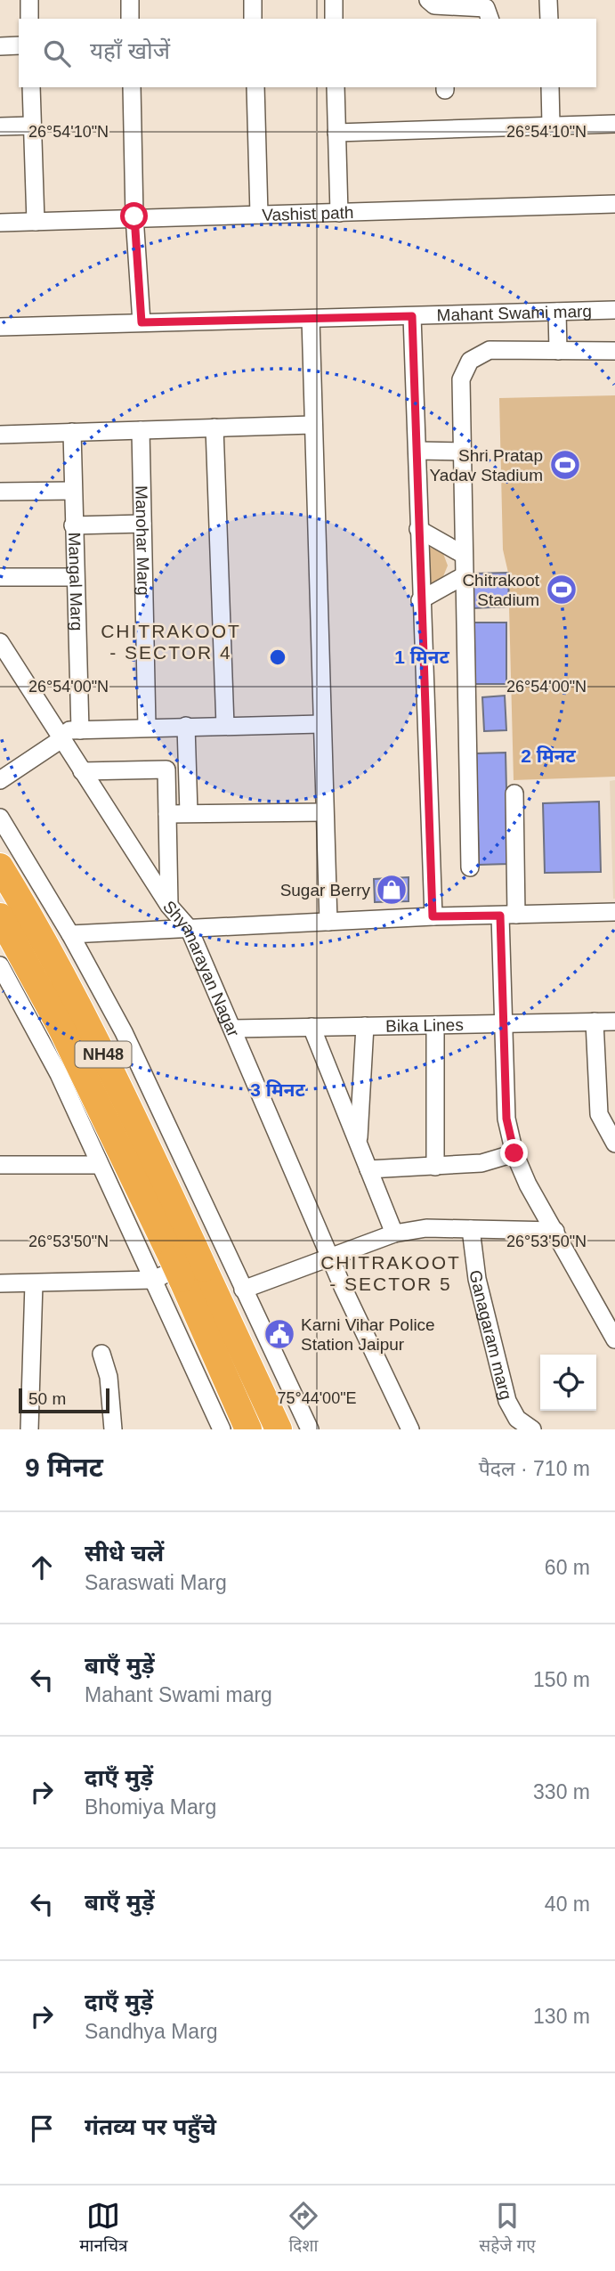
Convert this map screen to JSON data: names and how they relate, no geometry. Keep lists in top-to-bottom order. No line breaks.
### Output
{"streets":{"highway":["NH48"],"street":["Vashist path","Mahant Swami marg","Manohar Marg","Mangal Marg","Shyanarayan Nagar","Bika Lines","Ganagaram marg"]},"crossings":[["Shyanarayan Nagar","Bika Lines"]],"districts":["CHITRAKOOT - SECTOR 4","CHITRAKOOT - SECTOR 5"],"places":{"sports":["Shri Pratap Yadav Stadium","Chitrakoot Stadium"],"shop":["Sugar Berry"],"public building":["Karni Vihar Police Station Jaipur"]},"scale_bar":"50 m","page":{"search":"यहाँ खोजें","scale":"50 m","heading":["9 मिनट","पैदल · 710 m"],"list":[["सीधे चलें","Saraswati Marg","60 m"],["बाएँ मुड़ें","Mahant Swami marg","150 m"],["दाएँ मुड़ें","Bhomiya Marg","330 m"],["बाएँ मुड़ें","40 m"],["दाएँ मुड़ें","Sandhya Marg","130 m"],"गंतव्य पर पहुँचे"],"nav":["मानचित्र","दिशा","सहेजे गए"]},"coordinates":["26°54'10\"N","26°54'00\"N","26°53'50\"N","75°44'00\"E"],"rings":["1 मिनट","2 मिनट","3 मिनट"]}
